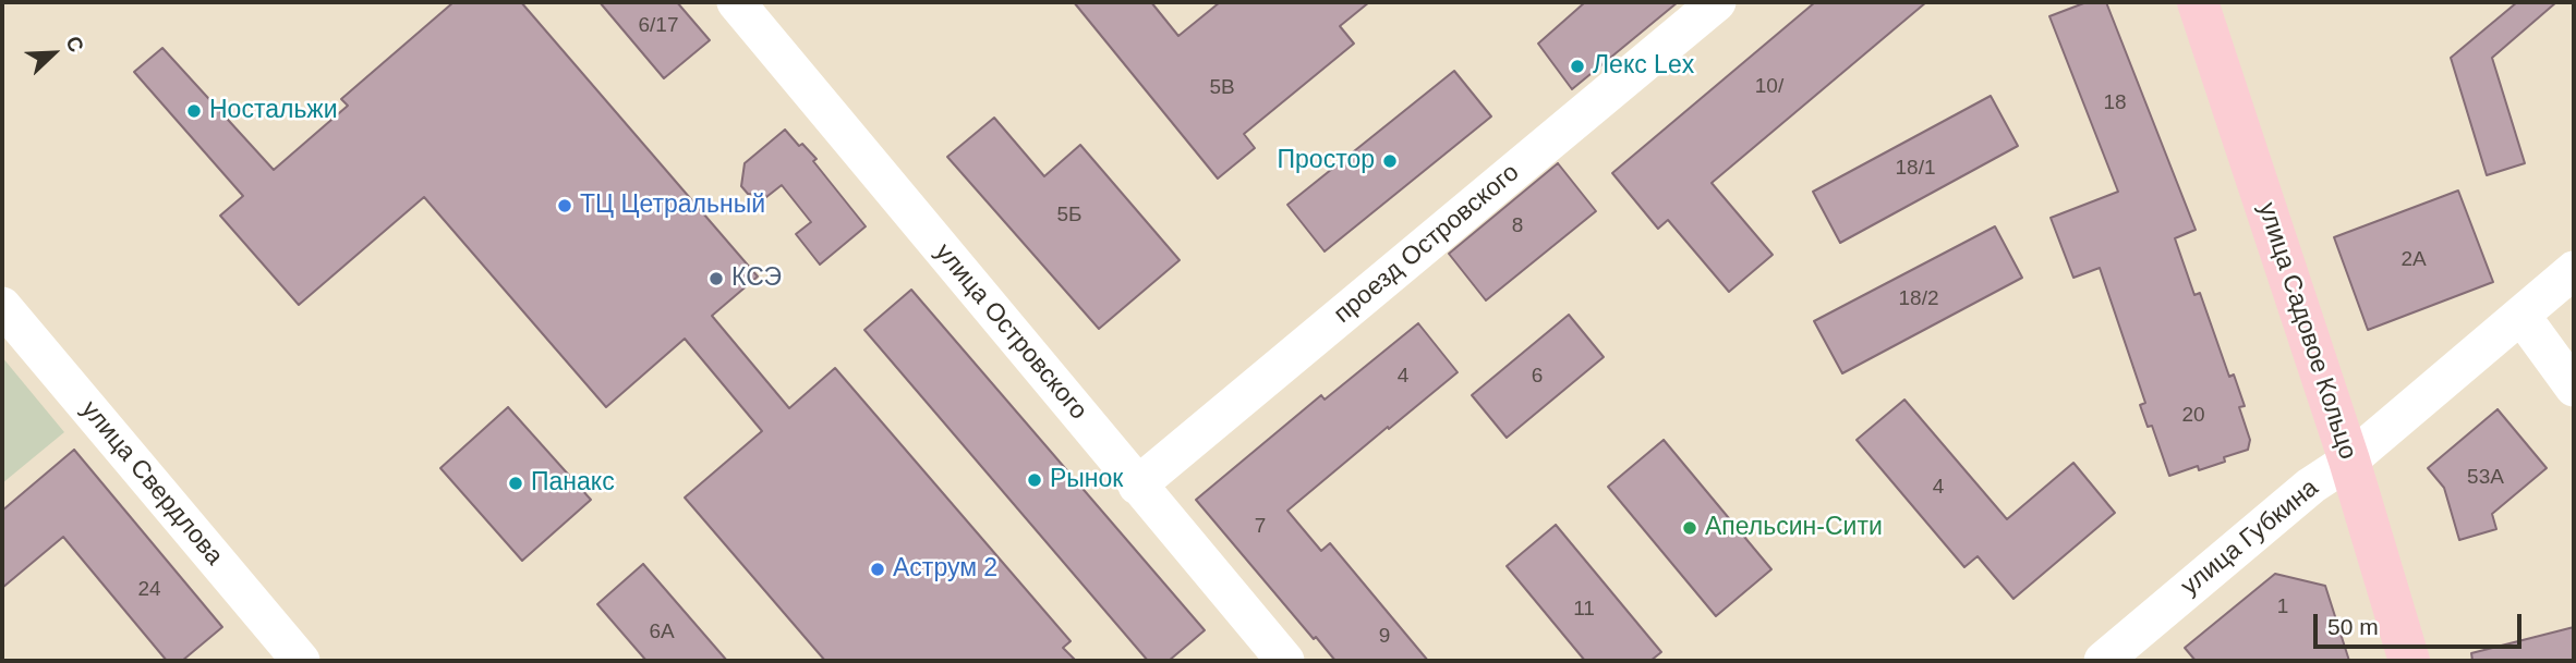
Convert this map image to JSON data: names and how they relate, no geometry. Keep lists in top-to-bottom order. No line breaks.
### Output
{"streets":{"main road":["улица Садовое Кольцо"],"street":["проезд Островского","улица Островского","улица Свердлова","улица Губкина"]},"crossings":[["проезд Островского","улица Островского"],["улица Садовое Кольцо","улица Губкина"]],"places":["Лекс Lex","Ностальжи","Простор","ТЦ Цетральный","КСЭ","Рынок","Панакс","Апельсин-Сити","Аструм 2"],"house_numbers":["6/17","10/","5В","18","18/1","5Б","8","2А","18/2","4","6","20","53А","4","7","24","1","11","6А","9"],"scale_bar":"50 m","north":"top right"}
